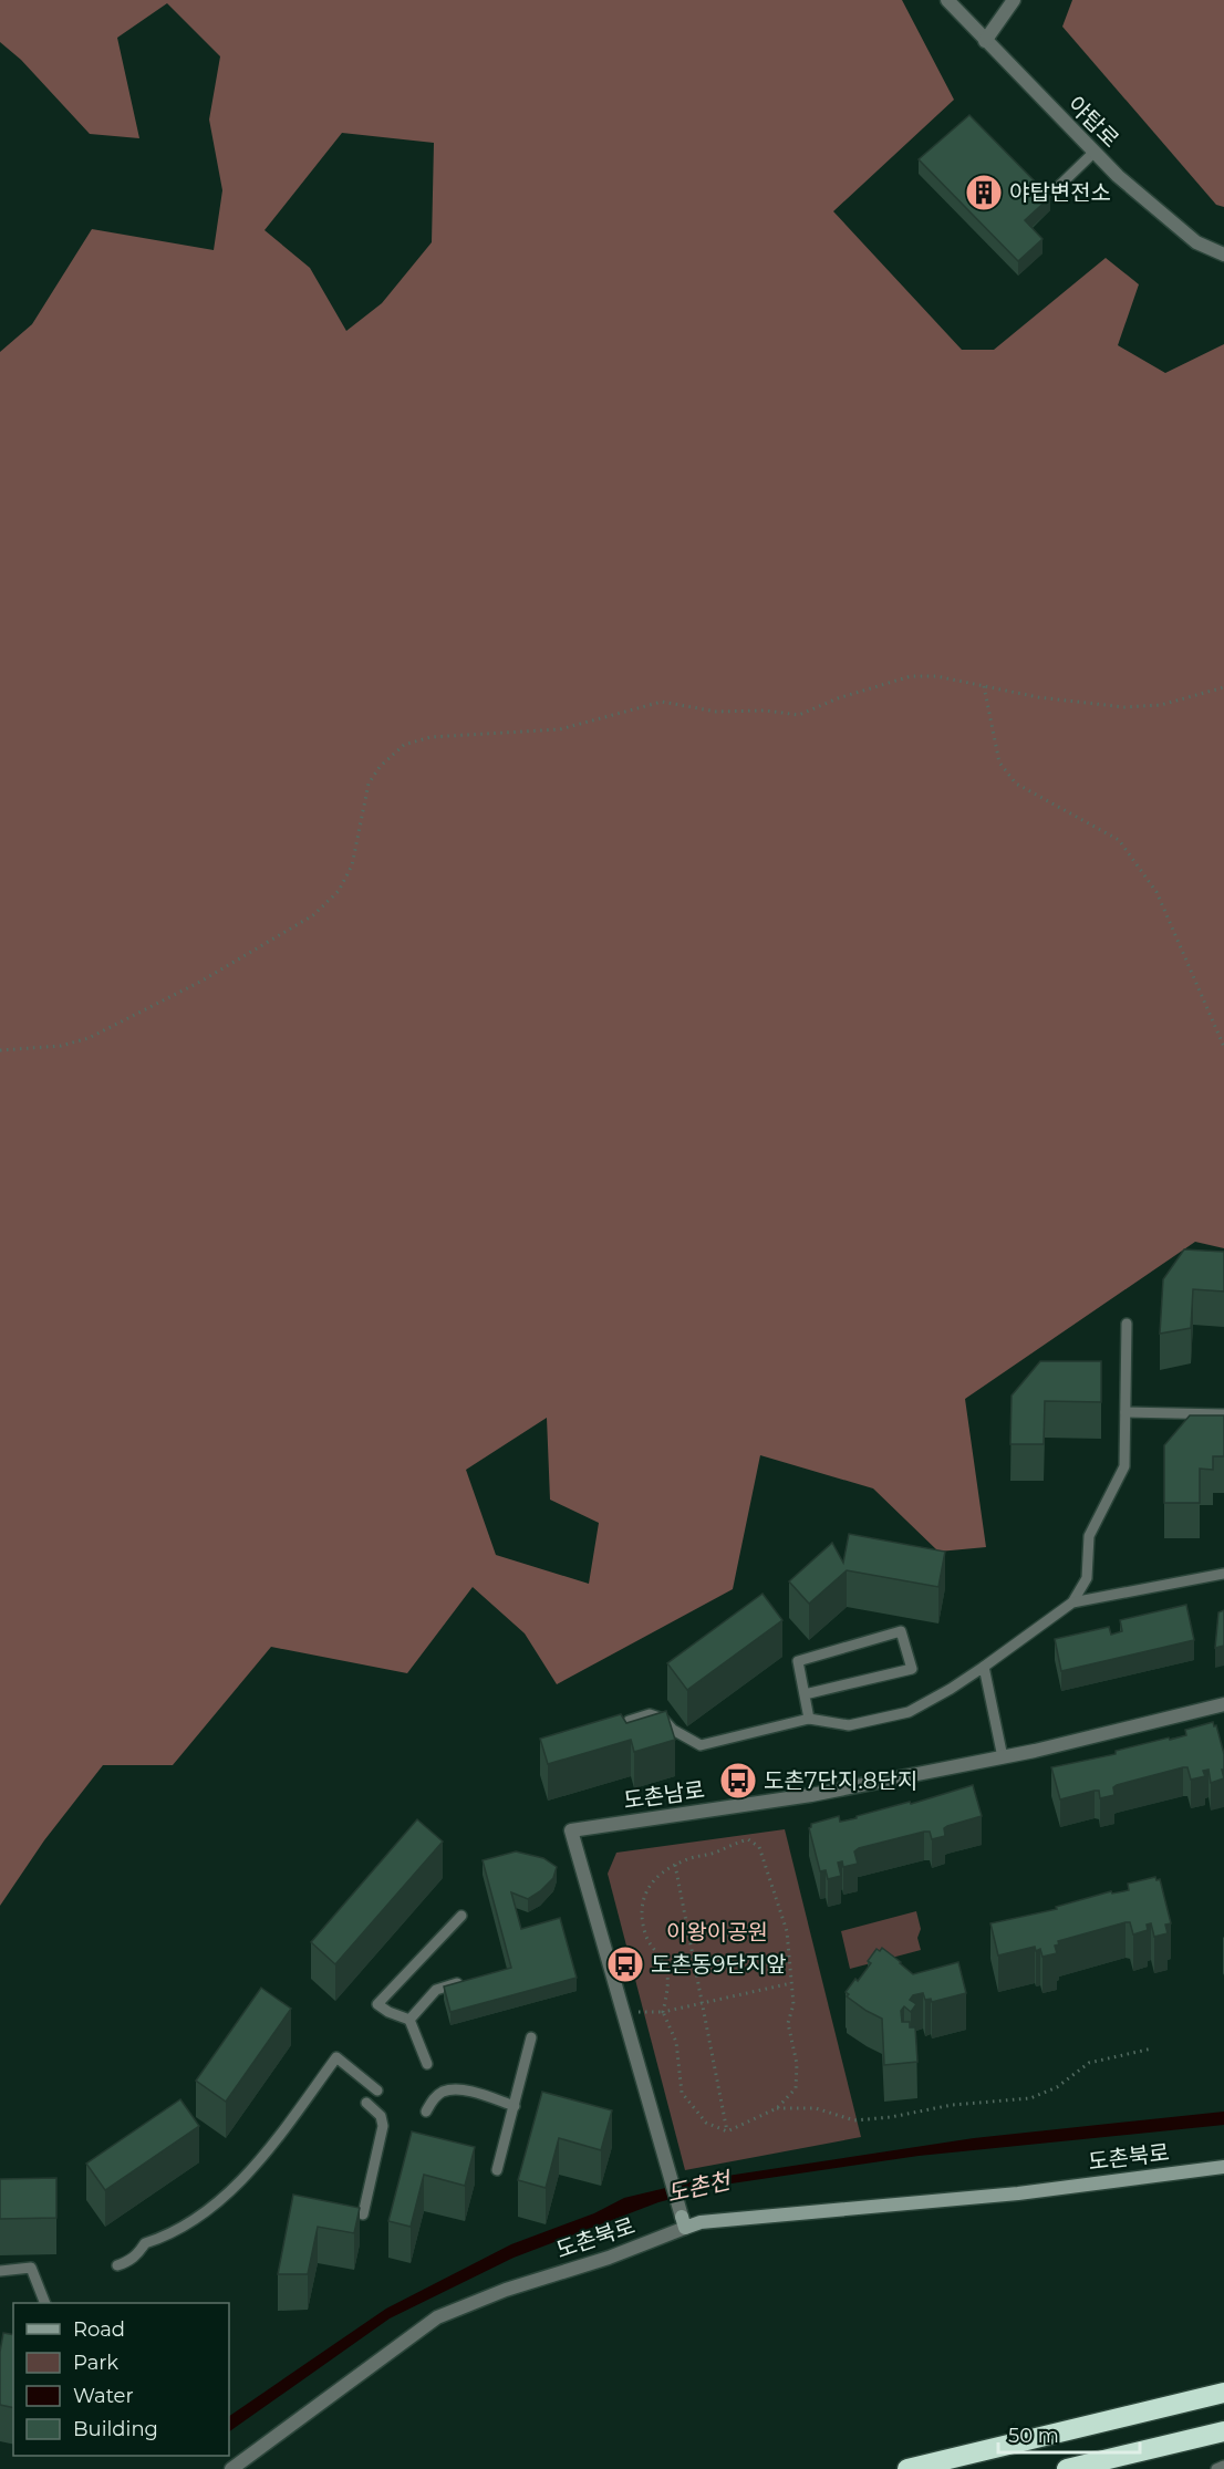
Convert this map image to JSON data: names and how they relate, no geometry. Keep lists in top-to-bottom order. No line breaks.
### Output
{"streets":{"street":["야탑로","도촌남로","도촌북로"]},"crossings":[["도촌남로","도촌북로"]],"water":["도촌천"],"parks":["이왕이공원"],"places":{"building":["야탑변전소"],"bus stop":["도촌7단지.8단지","도촌동9단지앞"]},"legend":["Road","Park","Water","Building"],"scale_bar":"50 m"}
